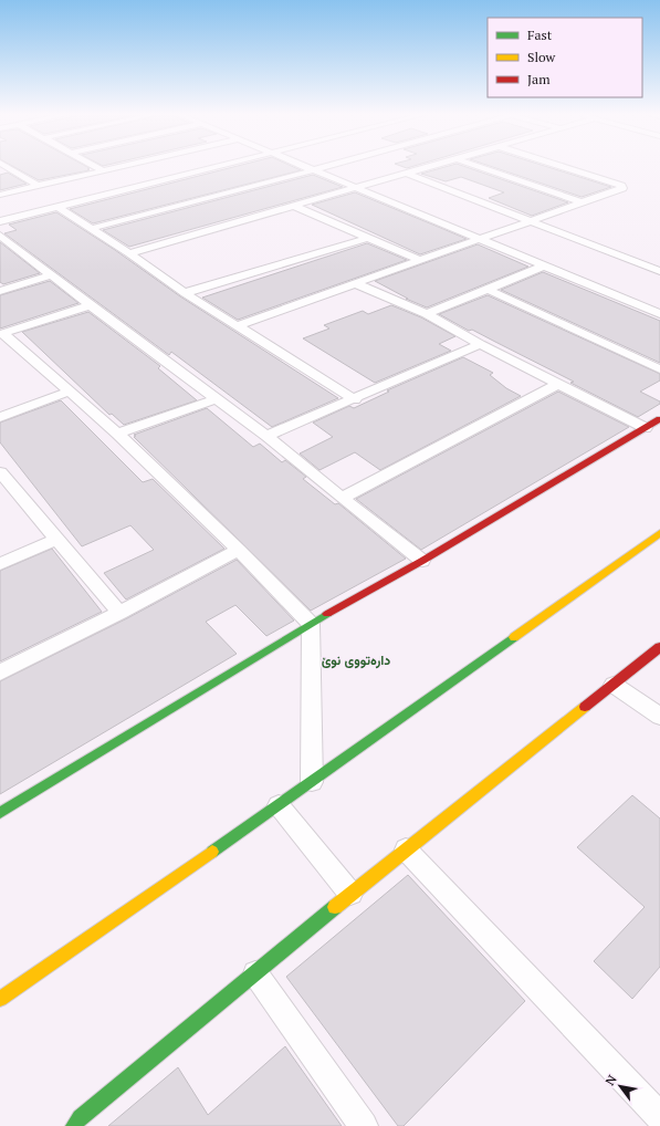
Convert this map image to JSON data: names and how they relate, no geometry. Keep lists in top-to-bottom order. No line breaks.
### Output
{"districts":["دارەتووی نوێ"],"legend":["Fast","Slow","Jam"],"north":"top left"}
